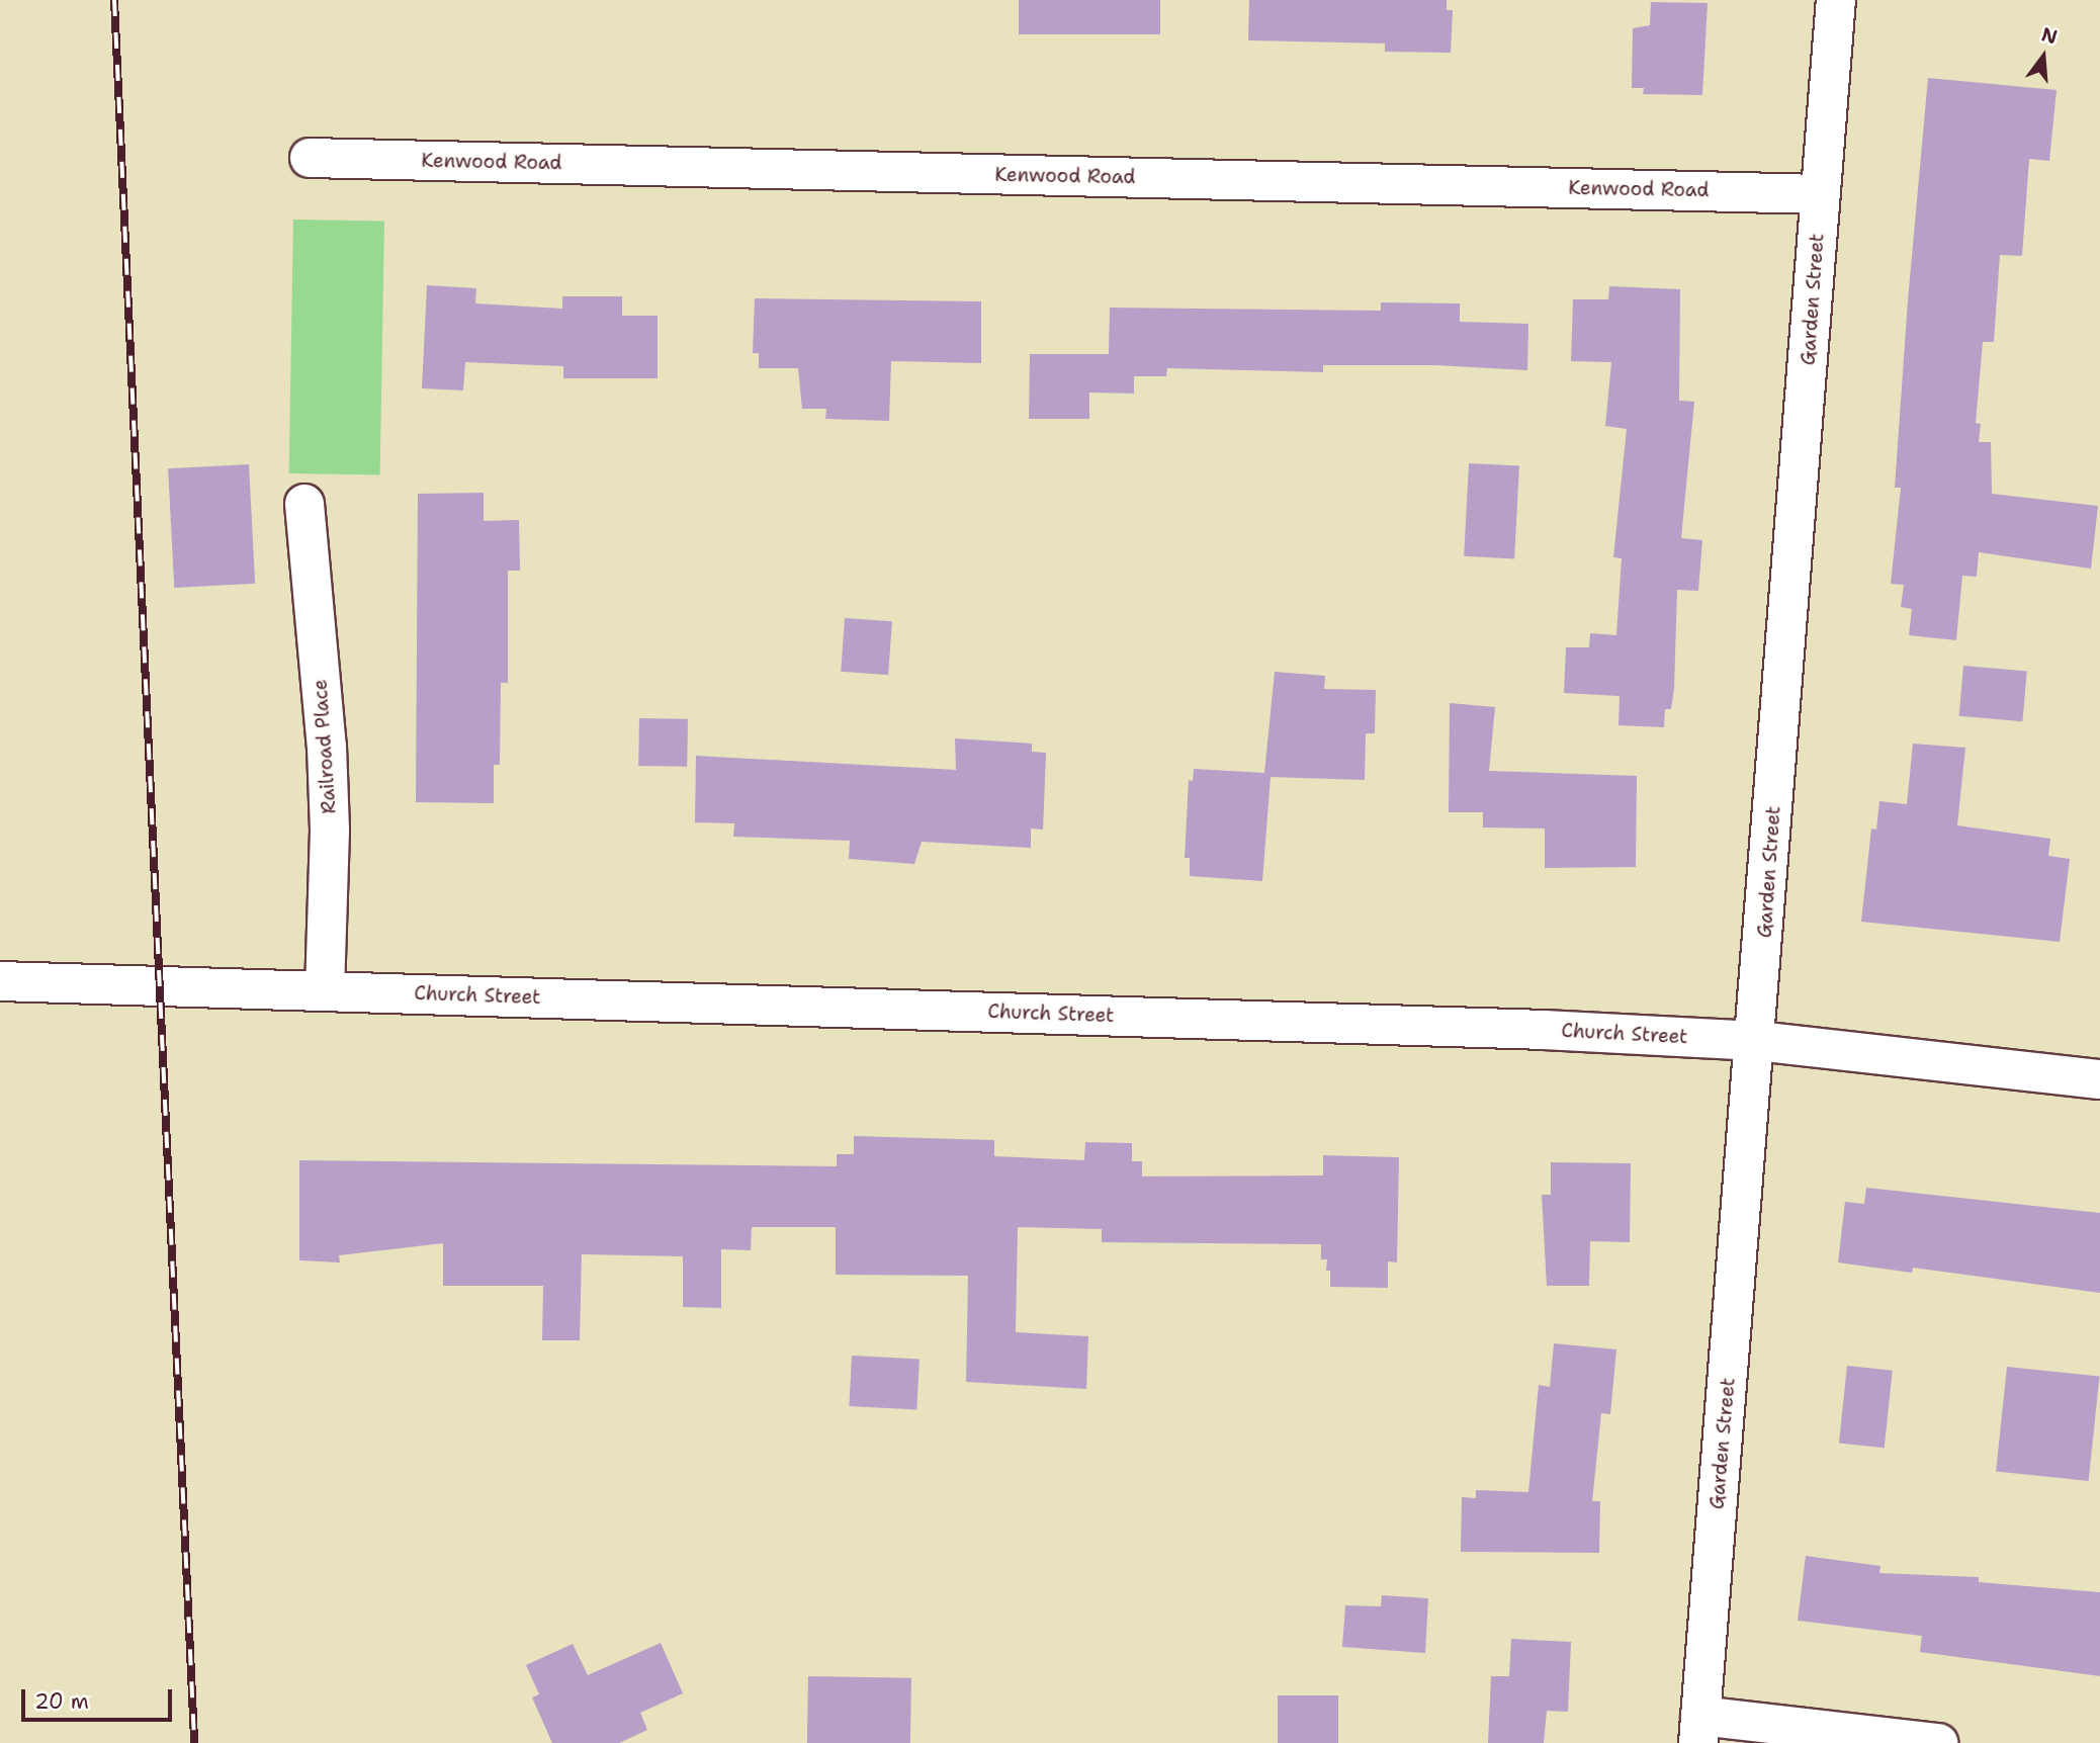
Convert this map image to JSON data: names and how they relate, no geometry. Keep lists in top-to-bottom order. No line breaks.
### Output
{"streets":{"street":["Kenwood Road","Garden Street","Railroad Place","Church Street"]},"crossings":[["Kenwood Road","Garden Street"],["Garden Street","Church Street"],["Railroad Place","Church Street"]],"scale_bar":"20 m","north":"top"}
